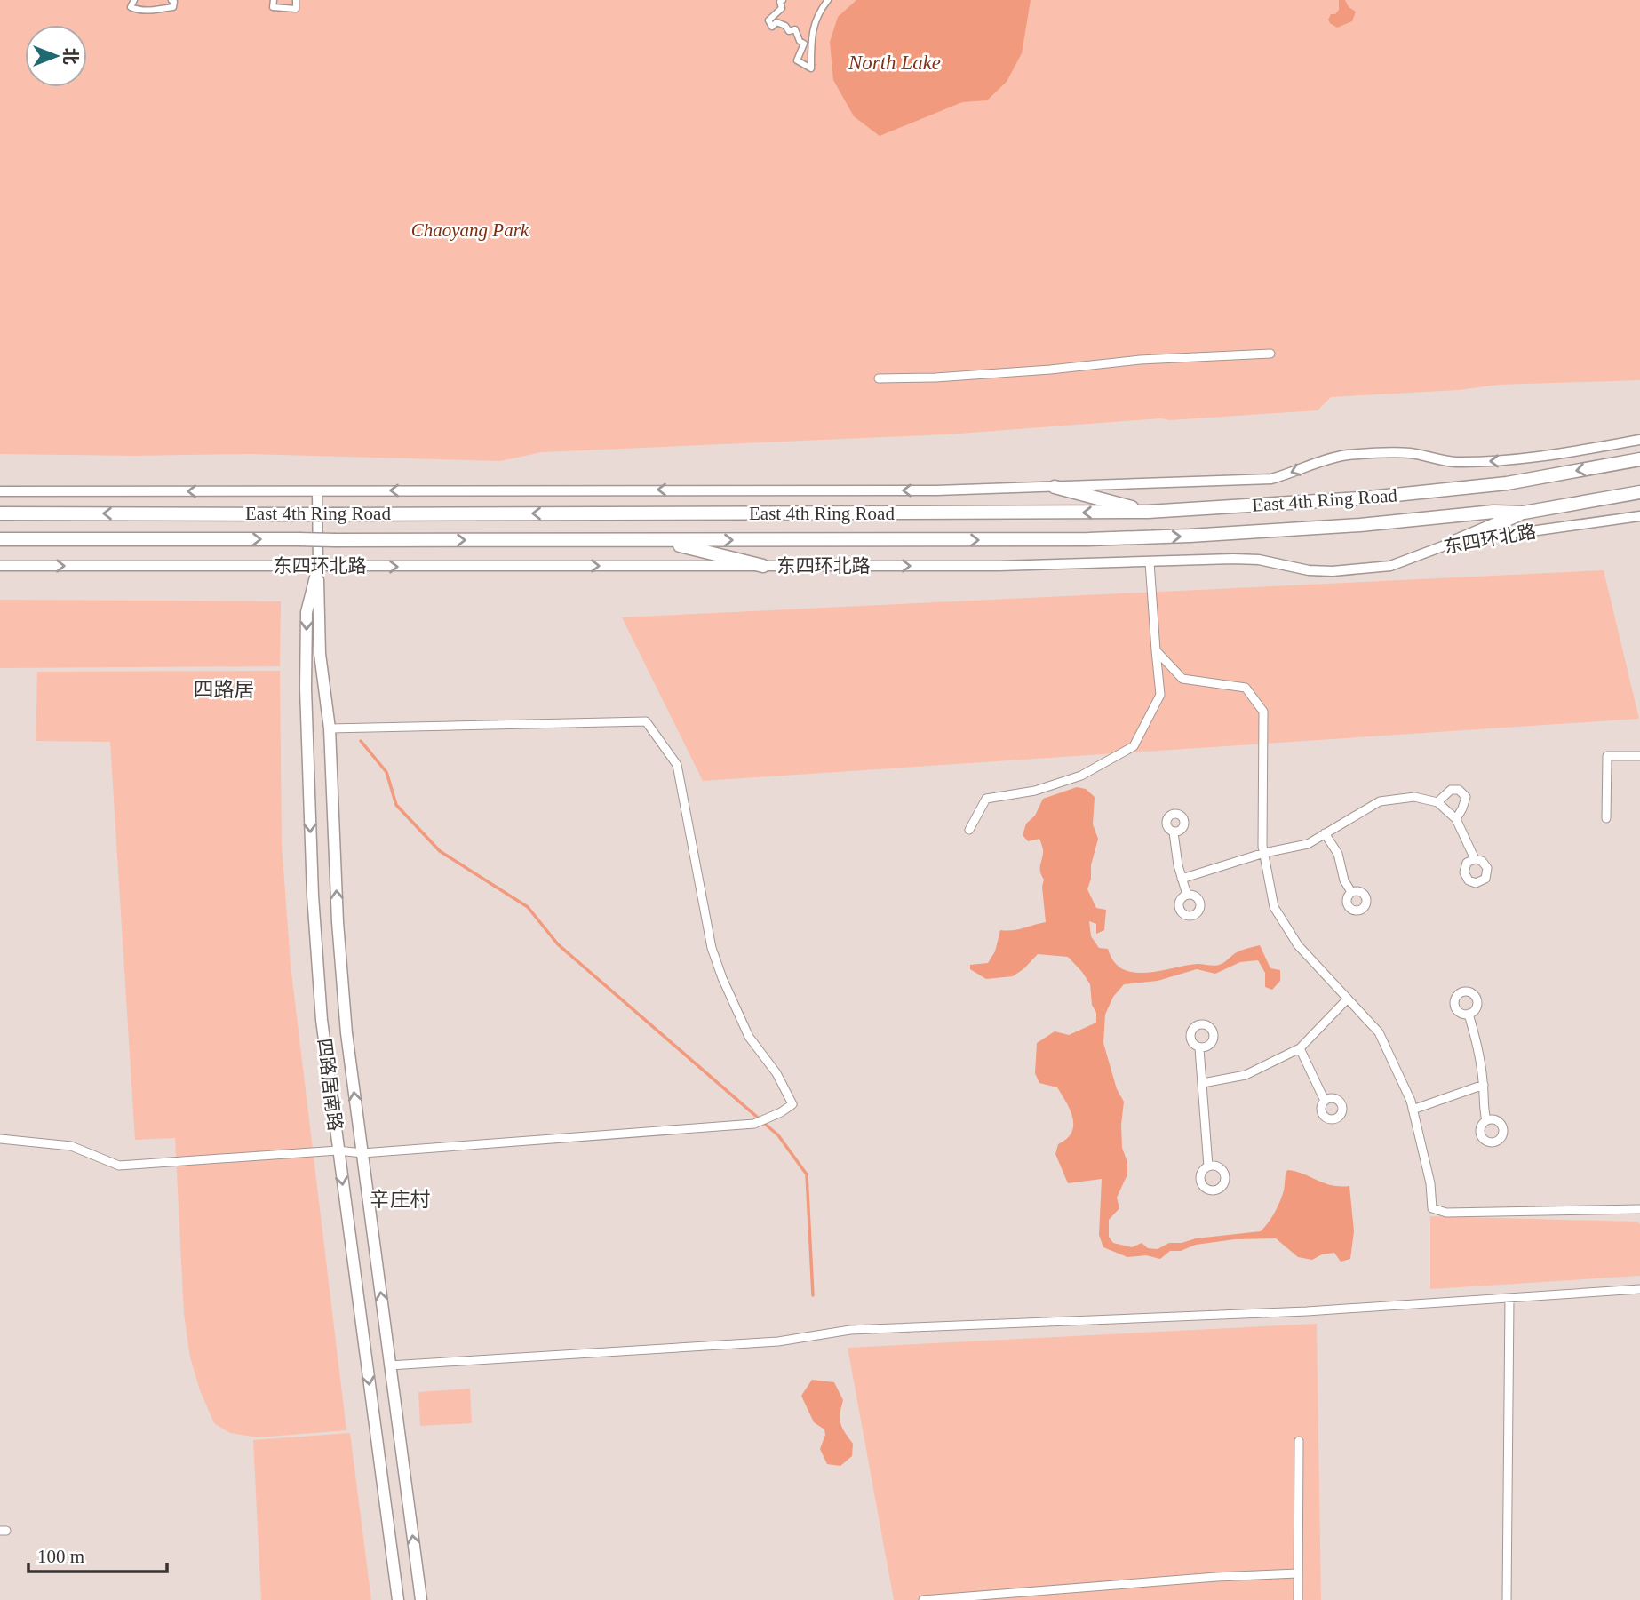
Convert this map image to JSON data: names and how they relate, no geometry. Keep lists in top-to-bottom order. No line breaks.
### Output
{"streets":{"highway":["East 4th Ring Road"],"main road":["四路居南路"],"street":["东四环北路"]},"crossings":[["东四环北路","四路居南路"]],"districts":["四路居","辛庄村"],"water":["North Lake"],"parks":["Chaoyang Park"],"scale_bar":"100 m","north":"right"}
